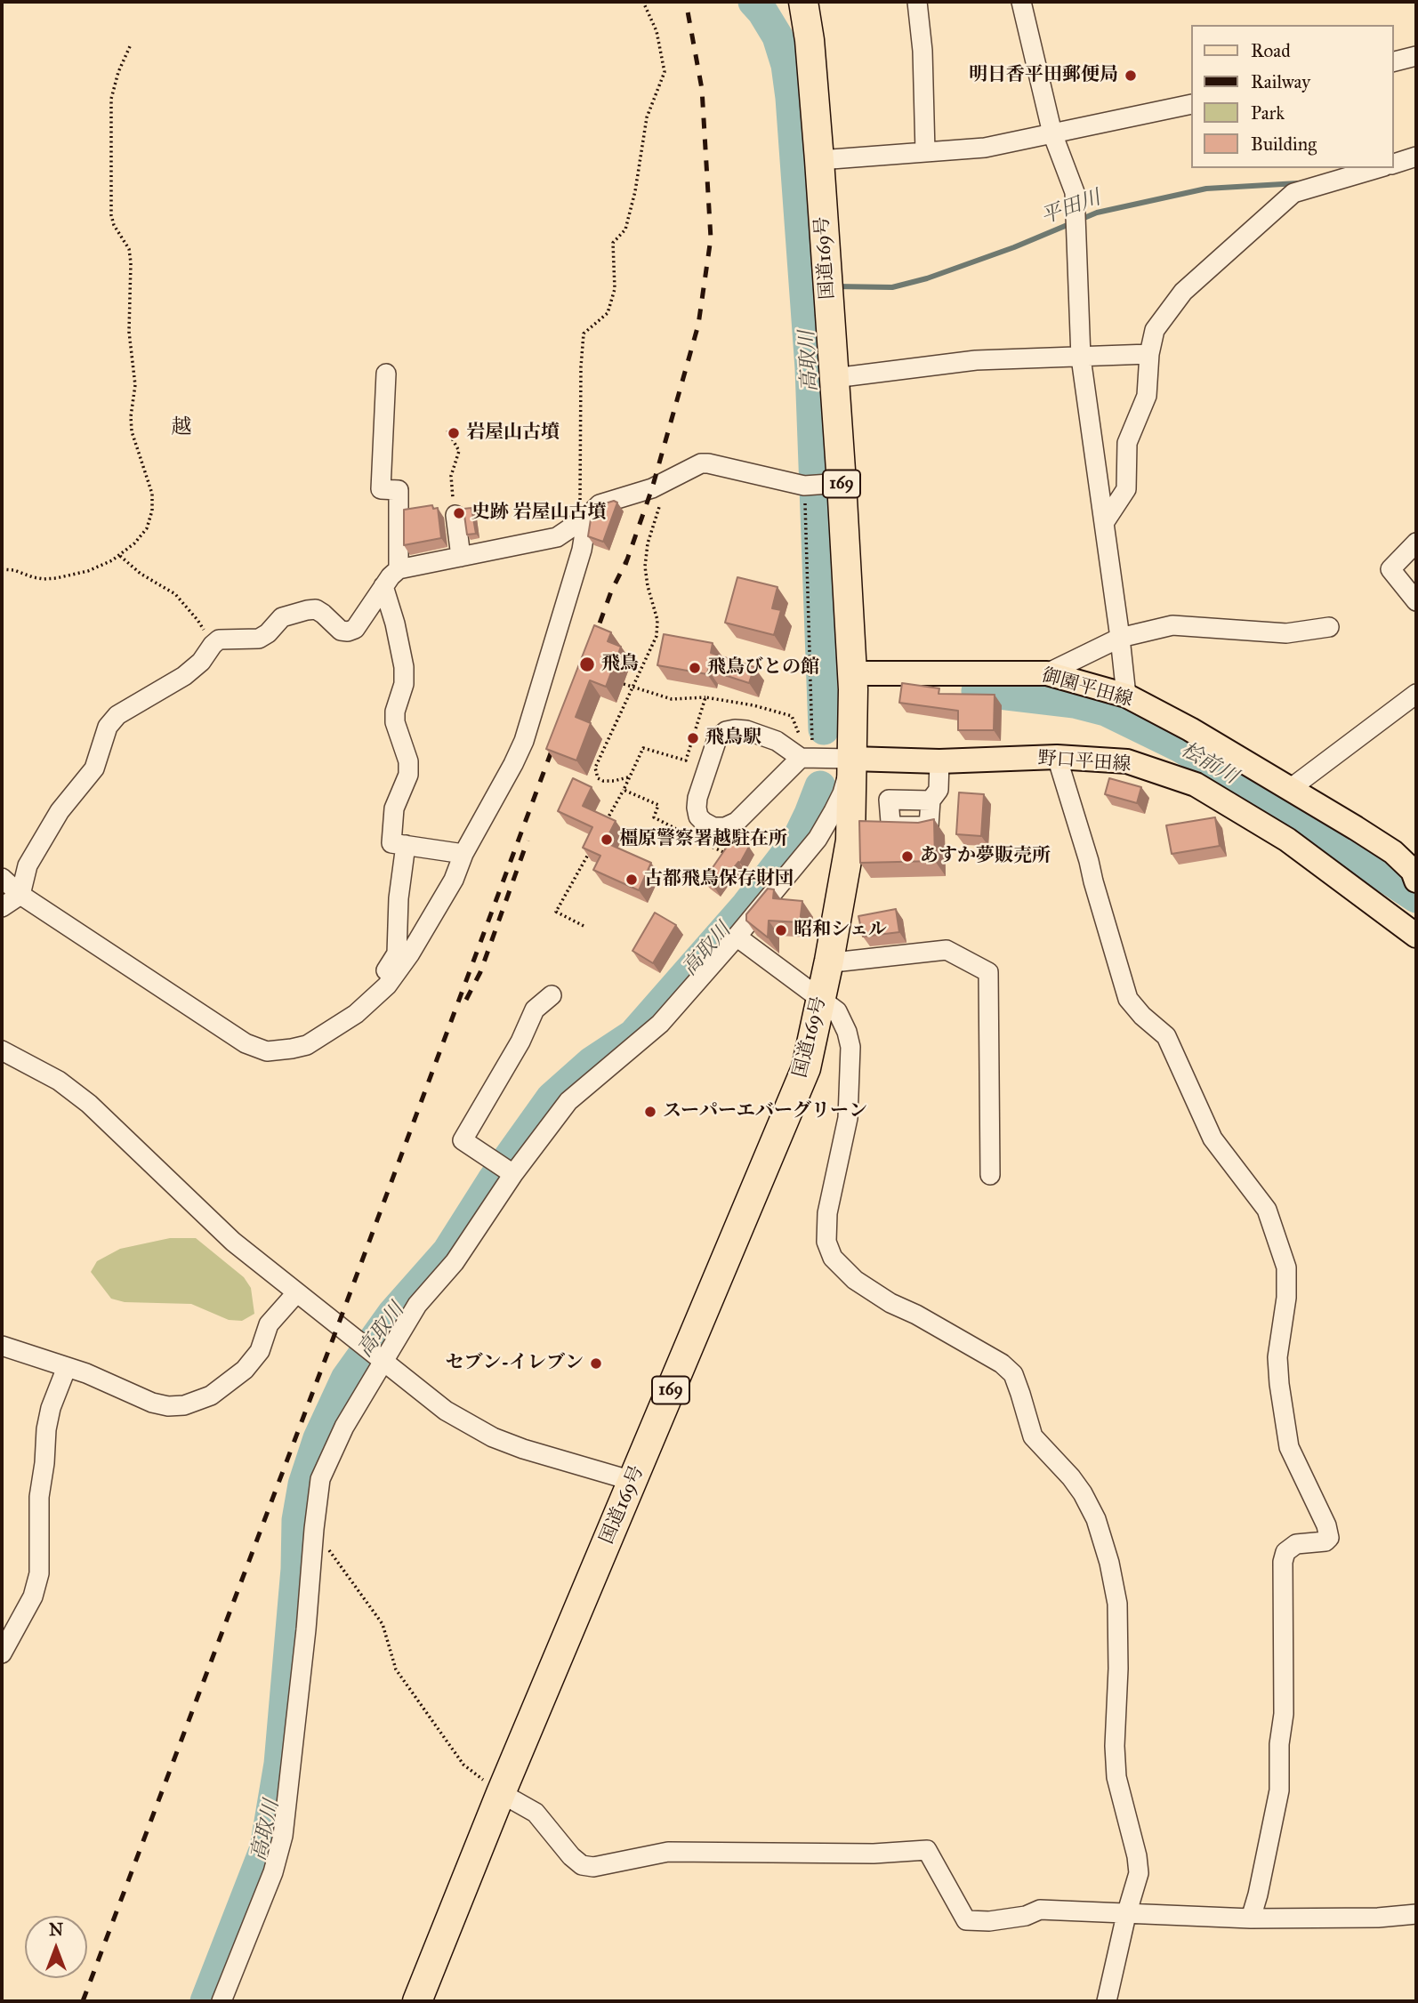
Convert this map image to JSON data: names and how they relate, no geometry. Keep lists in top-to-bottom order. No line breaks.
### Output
{"streets":{"highway":["国道169号","169"],"main road":["御園平田線","野口平田線"]},"crossings":[["国道169号","御園平田線"],["国道169号","野口平田線"]],"districts":["越"],"water":["平田川","高取川","桧前川"],"places":["明日香平田郵便局","岩屋山古墳","史跡 岩屋山古墳","飛鳥","飛鳥びとの館","飛鳥駅","橿原警察署越駐在所","あすか夢販売所","古都飛鳥保存財団","昭和シェル","スーパーエバーグリーン","セブン-イレブン"],"legend":["Road","Railway","Park","Building"],"north":"top"}
